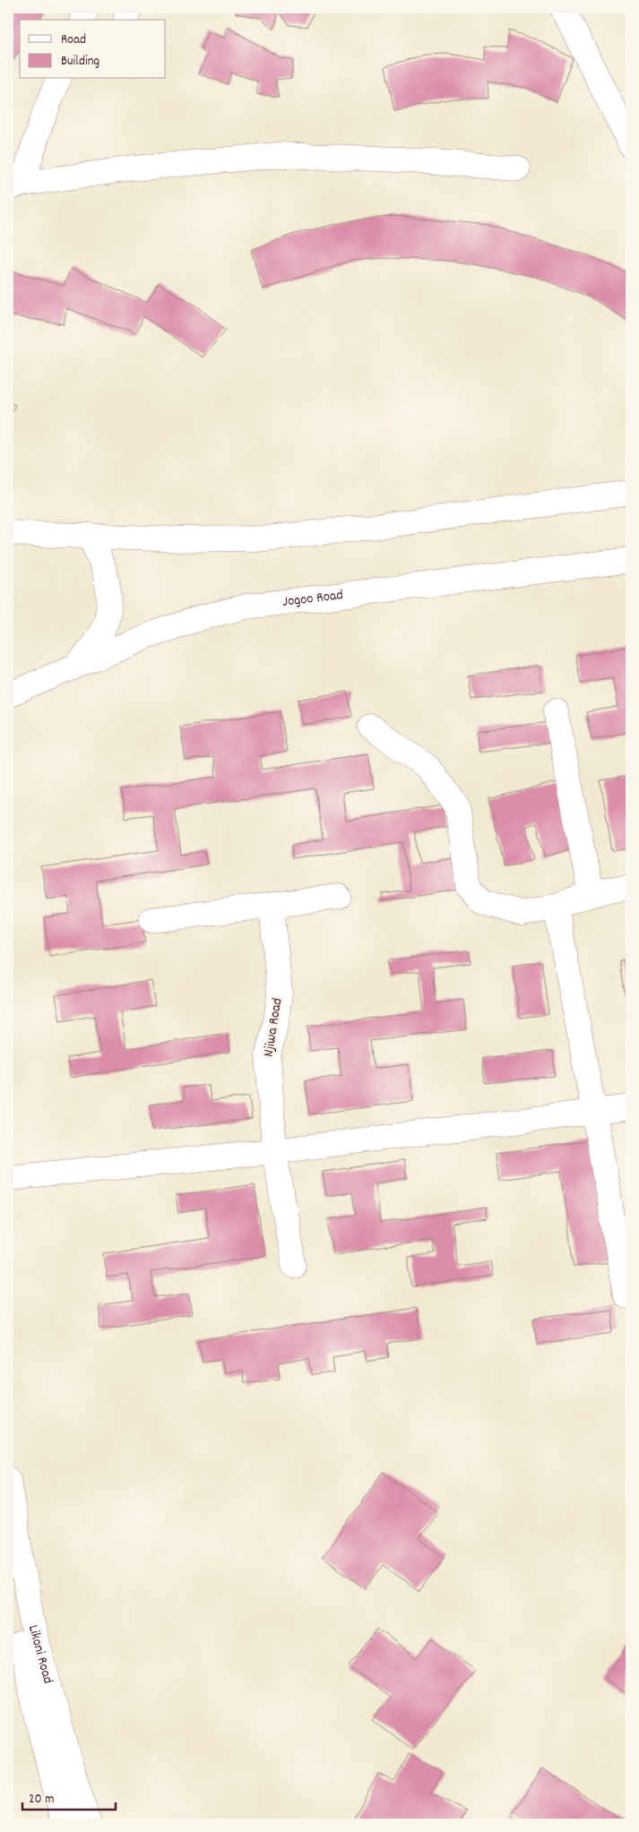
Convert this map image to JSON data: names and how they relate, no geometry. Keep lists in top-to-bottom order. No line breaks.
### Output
{"streets":{"street":["Jogoo Road","Njiwa Road","Likoni Road"]},"legend":["Road","Building"],"scale_bar":"20 m"}
